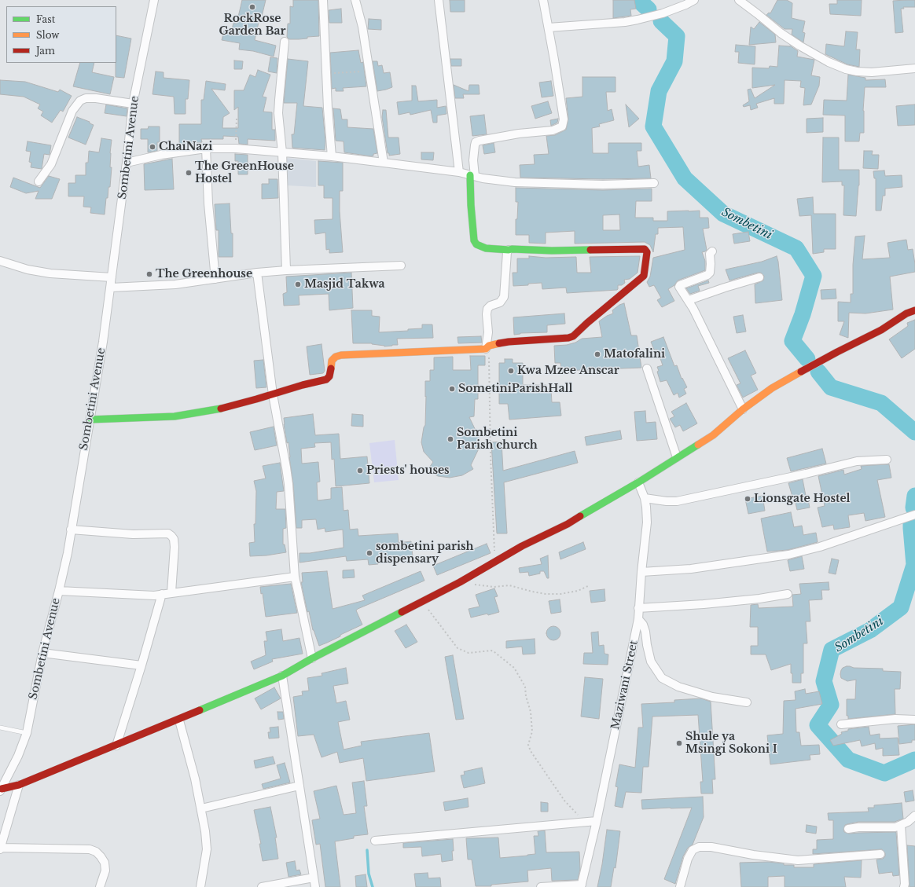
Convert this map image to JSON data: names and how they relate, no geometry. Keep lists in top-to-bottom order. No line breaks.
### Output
{"streets":{"street":["Sombetini Avenue","Maziwani Street"]},"water":["Sombetini"],"places":["RockRose Garden Bar","ChaiNazi","The GreenHouse Hostel","The Greenhouse","Masjid Takwa","Matofalini","Kwa Mzee Anscar","SometiniParishHall","Sombetini Parish church","Priests' houses","Lionsgate Hostel","sombetini parish dispensary","Shule ya Msingi Sokoni I"],"legend":["Fast","Slow","Jam"]}
